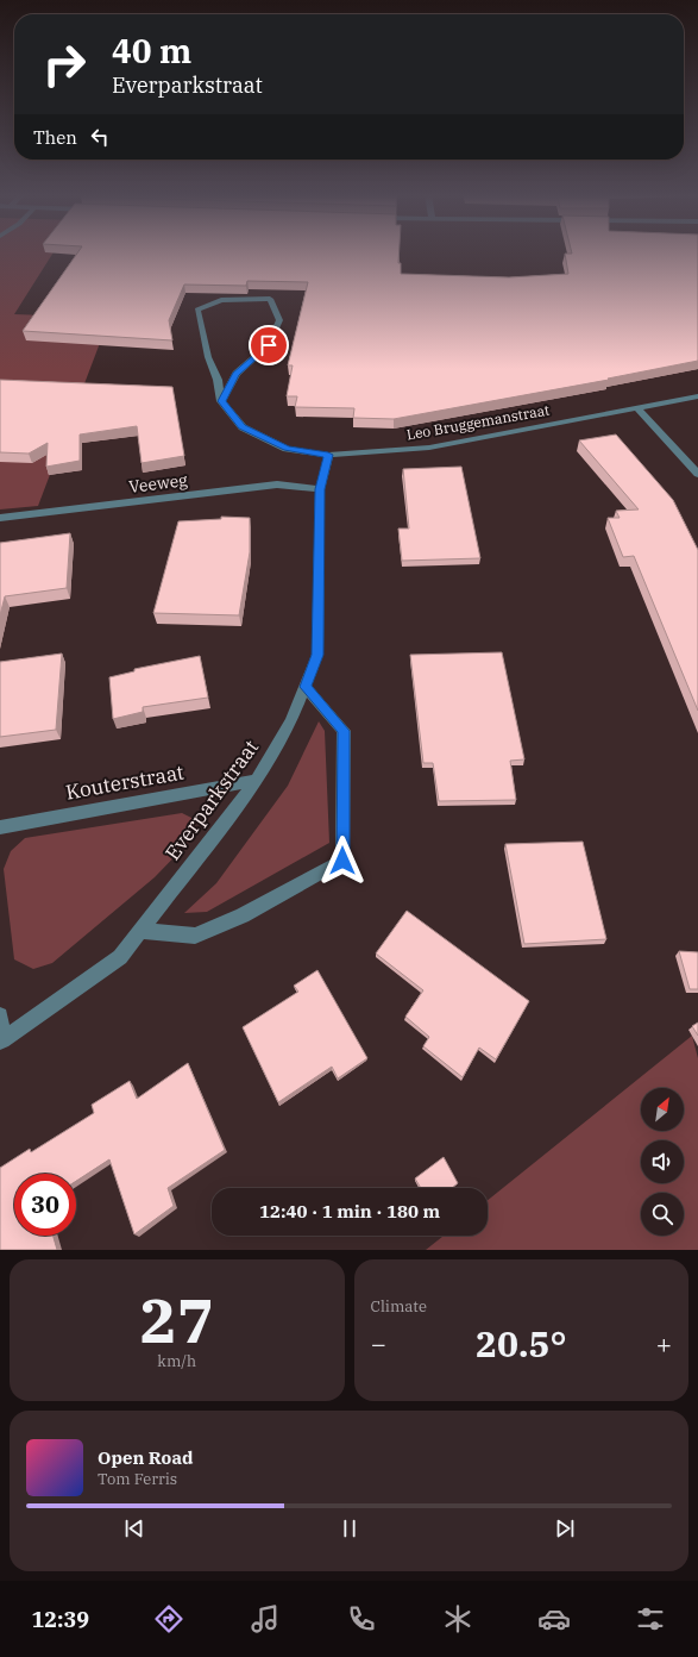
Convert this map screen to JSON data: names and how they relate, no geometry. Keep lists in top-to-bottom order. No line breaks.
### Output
{"streets":{"street":["Leo Bruggemanstraat","Veeweg","Kouterstraat","Everparkstraat"]},"crossings":[["Leo Bruggemanstraat","Everparkstraat"],["Veeweg","Everparkstraat"],["Kouterstraat","Everparkstraat"]],"north":"top right","page":{"turn":["40 m","Everparkstraat"],"then":"Then","limit":"30","trip":"12:40 · 1 min · 180 m","tile":[["27","km/h"],"Climate"],"heat":["−","20.5°","+"],"song":["Open Road","Tom Ferris"],"tabs":"12:39"}}
